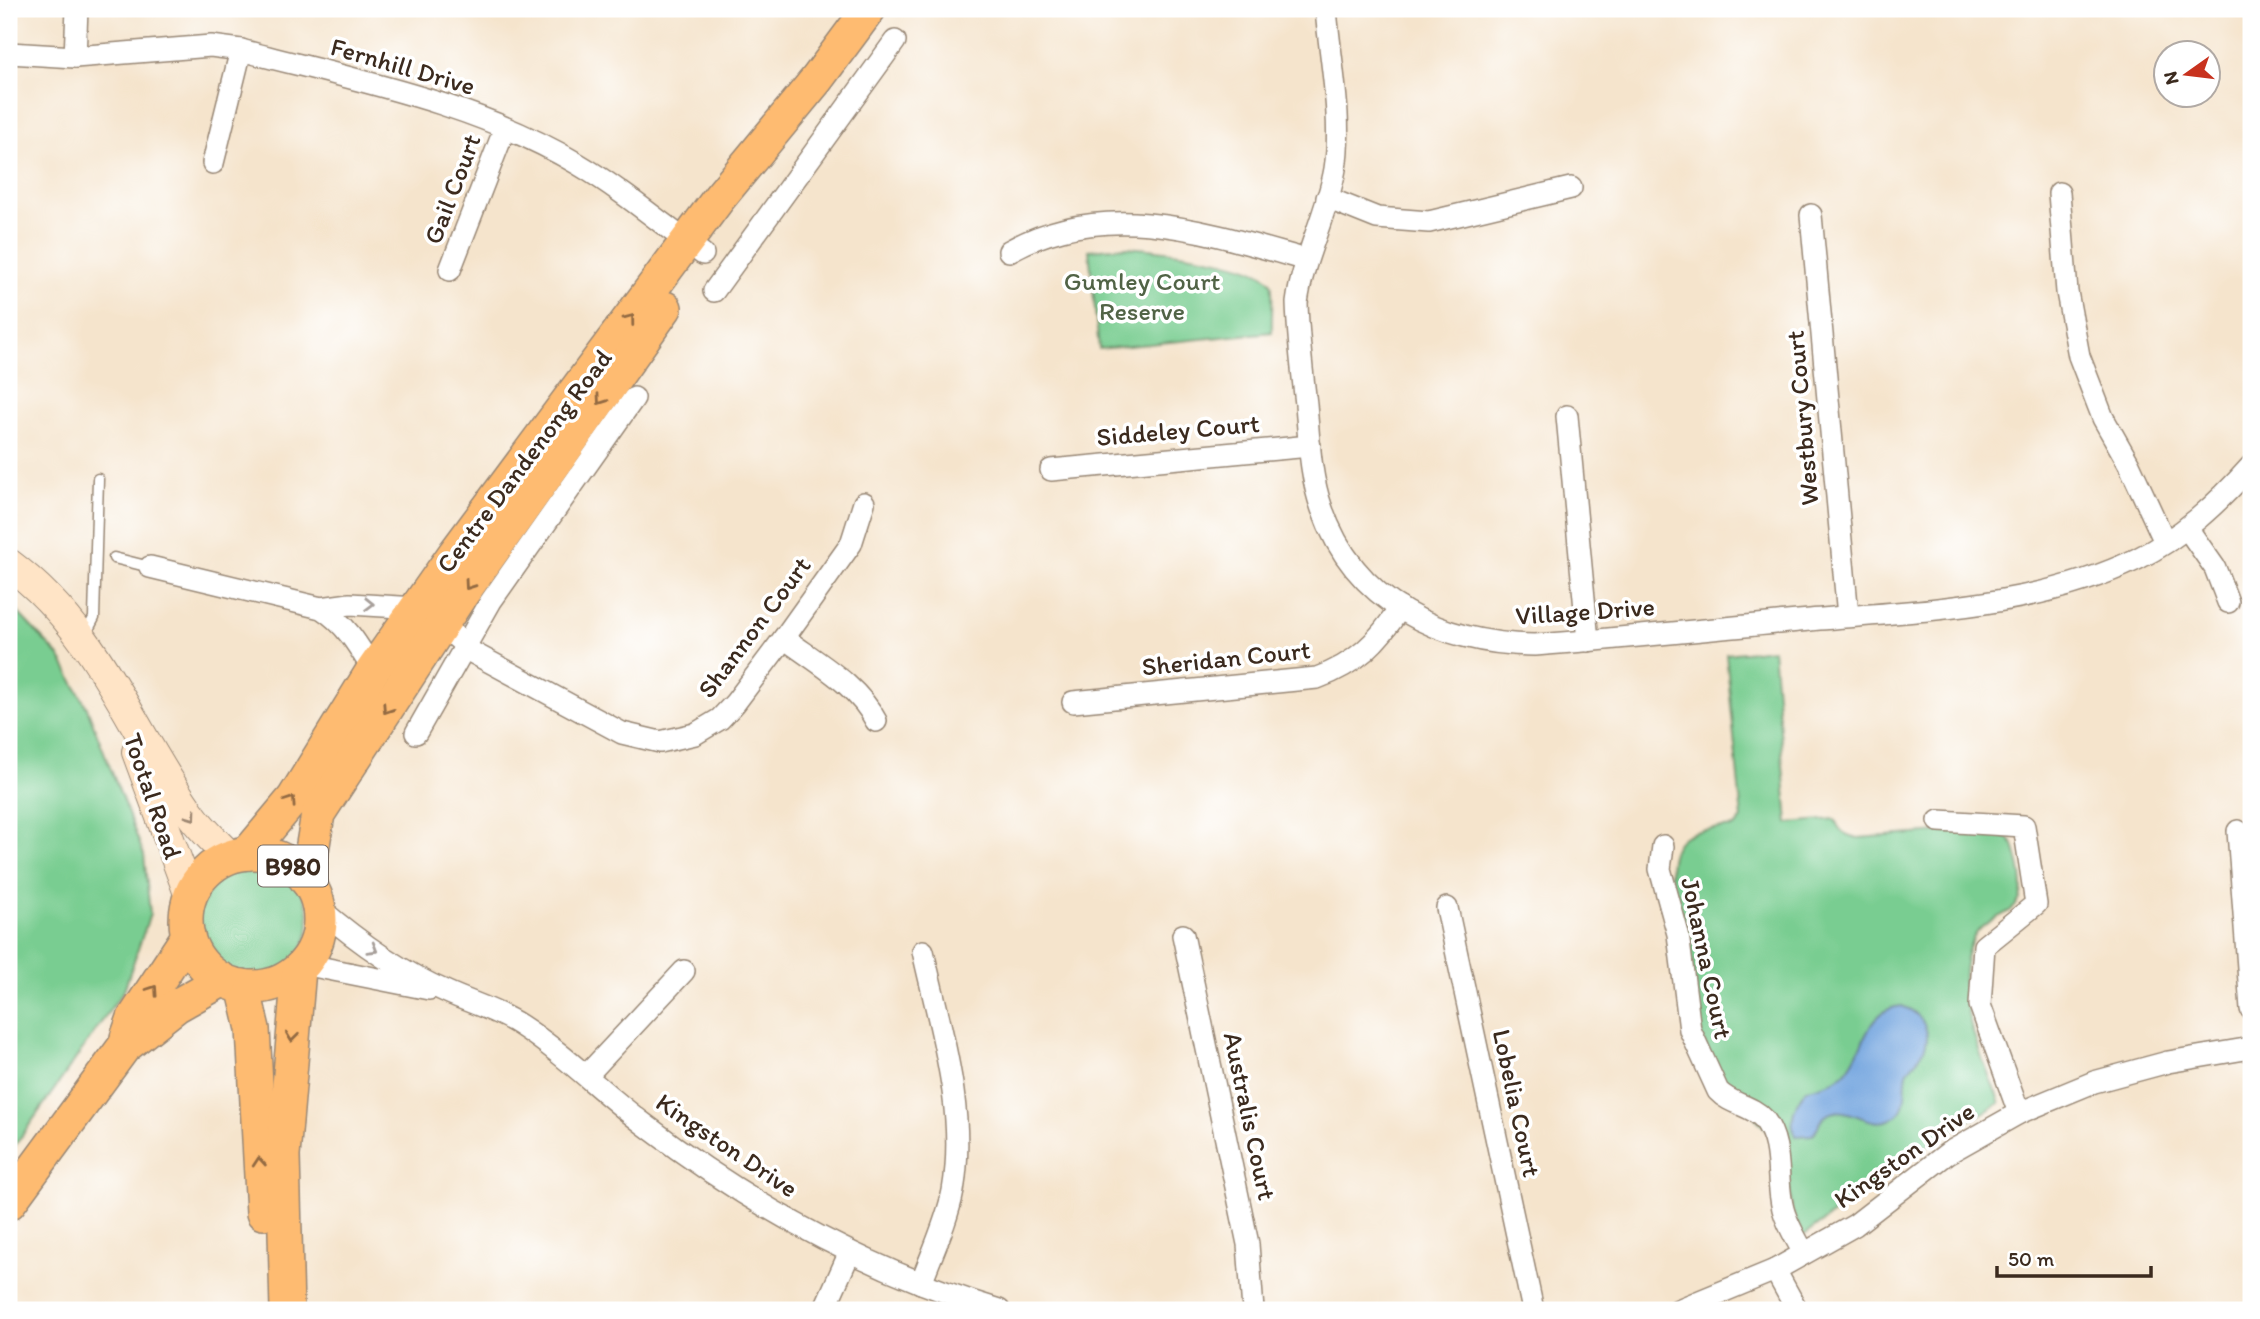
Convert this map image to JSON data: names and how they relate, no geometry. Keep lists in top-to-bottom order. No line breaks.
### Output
{"streets":{"main road":["Centre Dandenong Road","Tootal Road","B980"],"street":["Fernhill Drive","Gail Court","Westbury Court","Siddeley Court","Village Drive","Shannon Court","Sheridan Court","Johanna Court","Lobelia Court","Australis Court","Kingston Drive"]},"crossings":[["Fernhill Drive","Gail Court"],["Fernhill Drive","Centre Dandenong Road"],["Westbury Court","Village Drive"],["Siddeley Court","Village Drive"],["Centre Dandenong Road","Shannon Court"],["Centre Dandenong Road","Tootal Road"],["Centre Dandenong Road","B980"],["Centre Dandenong Road","Kingston Drive"],["Village Drive","Sheridan Court"],["Tootal Road","B980"],["Tootal Road","Kingston Drive"],["B980","Kingston Drive"],["Johanna Court","Kingston Drive"]],"parks":["Gumley Court Reserve"],"scale_bar":"50 m","north":"left"}
